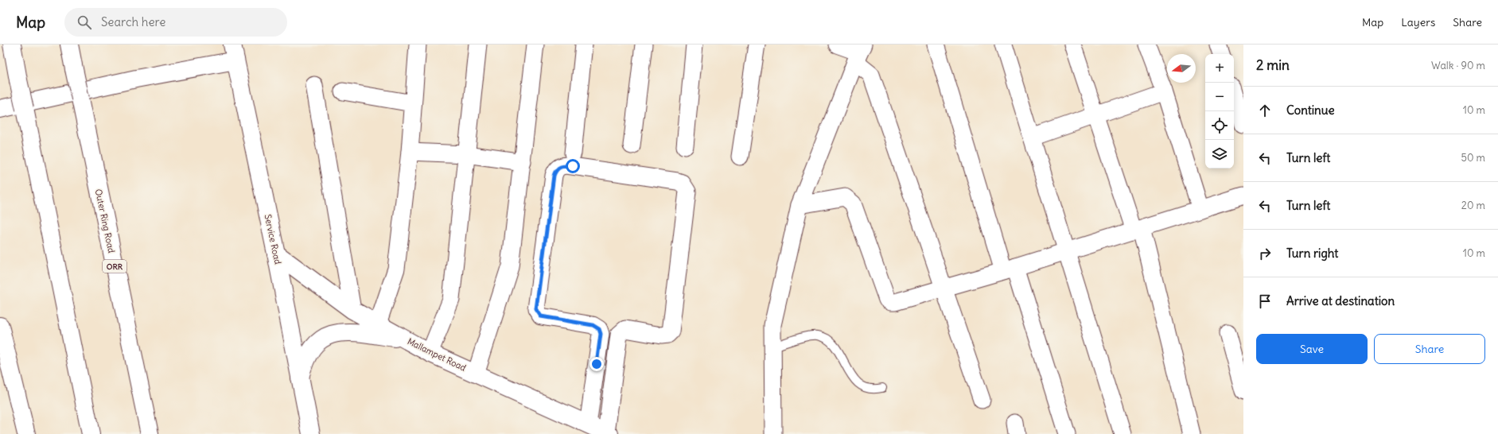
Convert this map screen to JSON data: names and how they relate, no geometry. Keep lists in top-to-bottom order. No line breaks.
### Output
{"streets":{"main road":["Outer Ring Road","Service Road","ORR","Mallampet Road"]},"crossings":[["Service Road","Mallampet Road"]],"north":"left","page":{"header":"Map","search":"Search here","nav":["Map","Layers","Share"],"heading":["2 min","Walk · 90 m"],"map_buttons":["+","−"],"list":[["Continue","10 m"],["Turn left","50 m"],["Turn left","20 m"],["Turn right","10 m"],"Arrive at destination"],"buttons":["Save","Share"]}}
